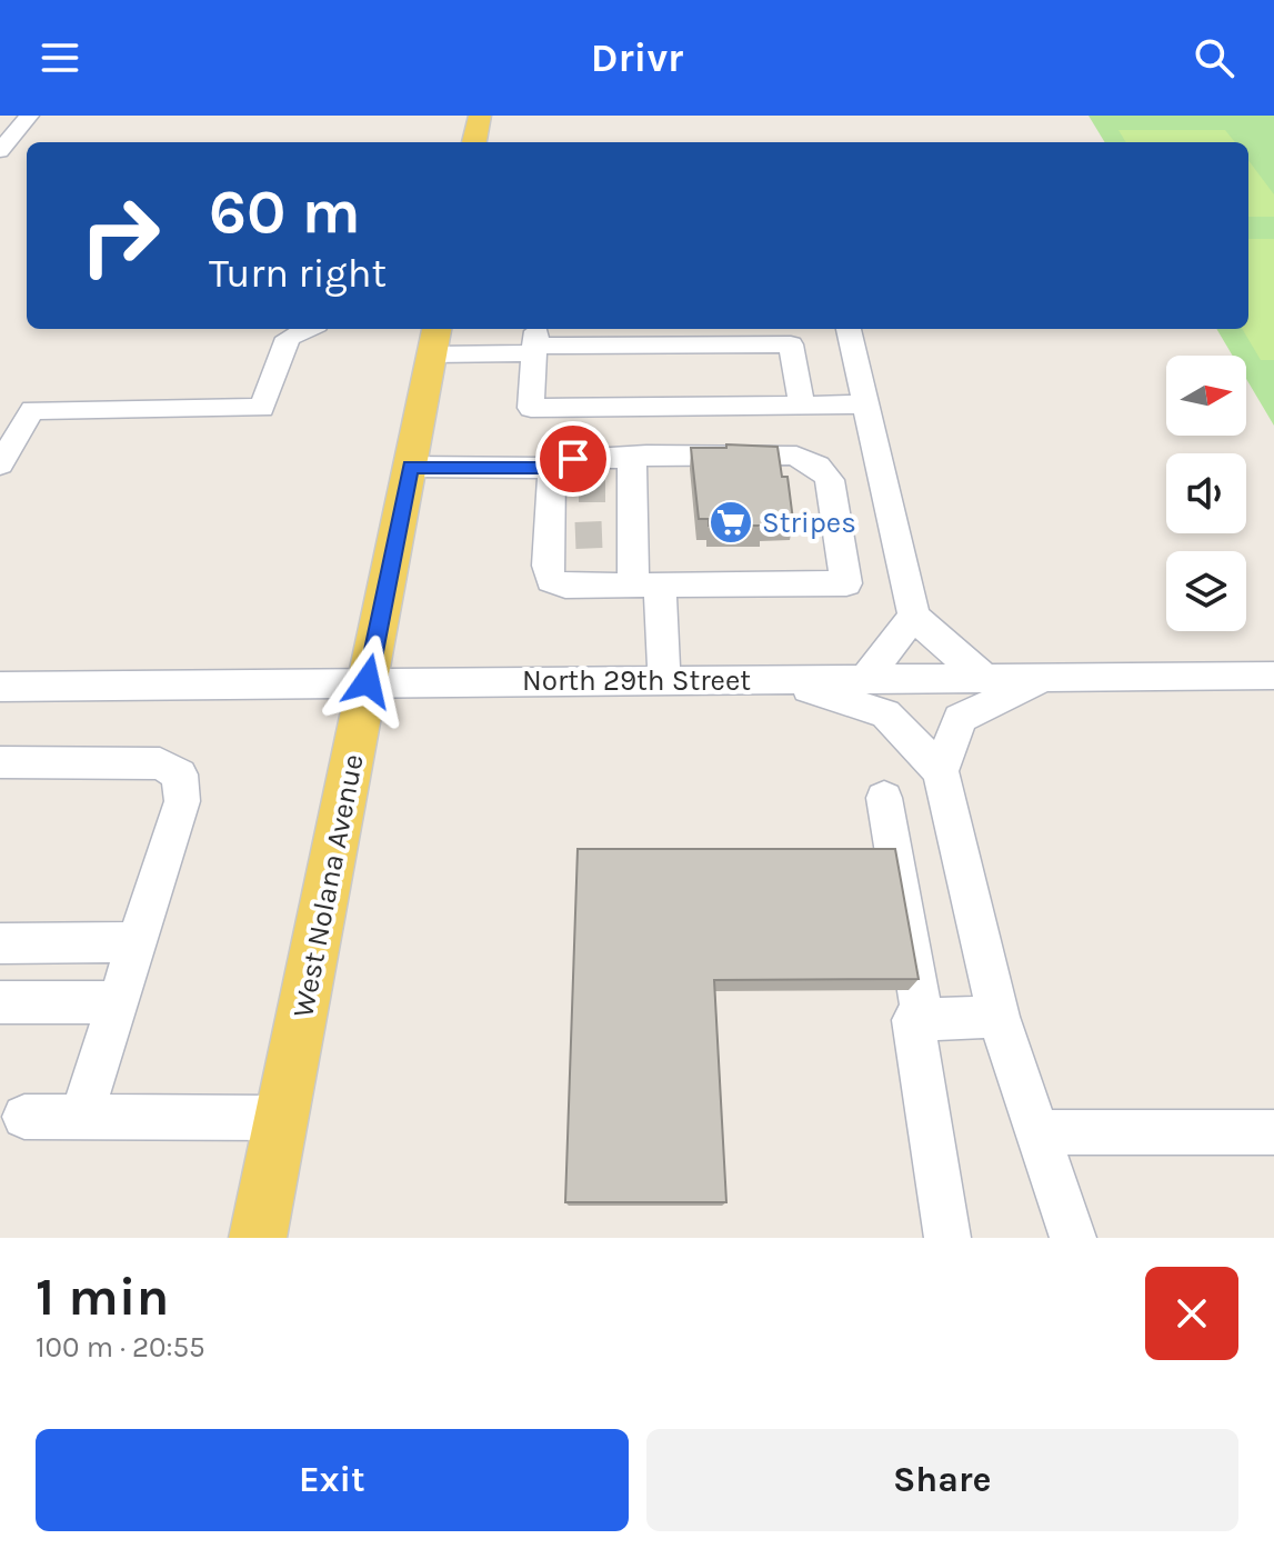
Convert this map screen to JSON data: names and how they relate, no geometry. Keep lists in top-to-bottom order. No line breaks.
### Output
{"streets":{"main road":["West Nolana Avenue"],"street":["North 29th Street"]},"crossings":[["North 29th Street","West Nolana Avenue"]],"places":{"supermarket":["Stripes"]},"north":"right","page":{"header":"Drivr","turn":["60 m","Turn right"],"heading":["1 min","100 m · 20:55"],"buttons":["Exit","Share"]}}
